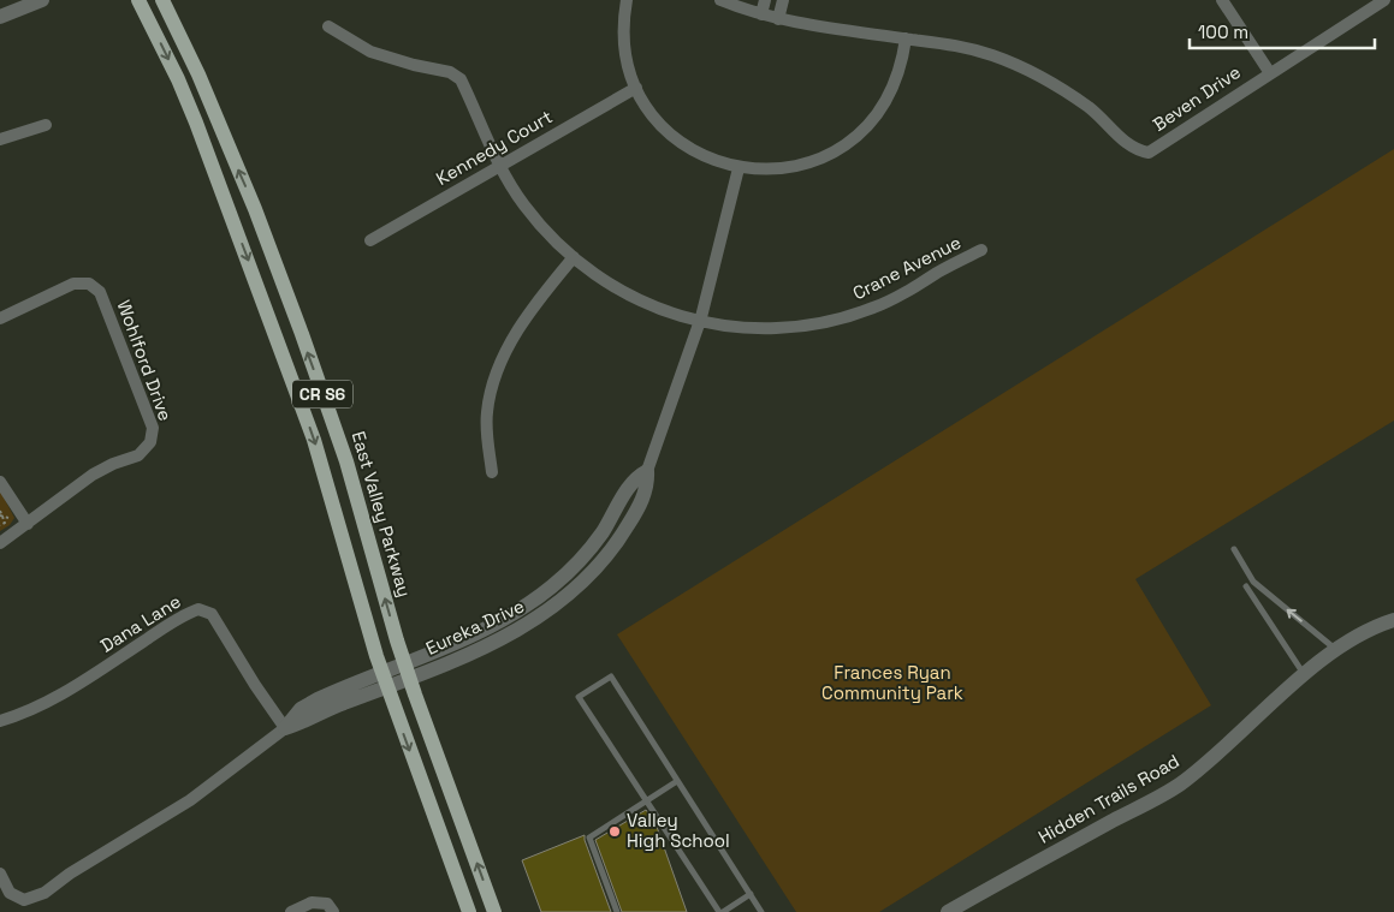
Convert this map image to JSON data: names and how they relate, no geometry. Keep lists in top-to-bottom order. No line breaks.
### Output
{"streets":{"main road":["CR S6","East Valley Parkway"],"street":["Beven Drive","Kennedy Court","Crane Avenue","Wohlford Drive","Dana Lane","Eureka Drive","Hidden Trails Road"]},"crossings":[["Kennedy Court","Crane Avenue"],["Crane Avenue","Eureka Drive"],["CR S6","Eureka Drive"],["East Valley Parkway","Eureka Drive"],["Dana Lane","Eureka Drive"]],"parks":["Frances Ryan Community Park"],"places":["Valley High School"],"scale_bar":"100 m"}
